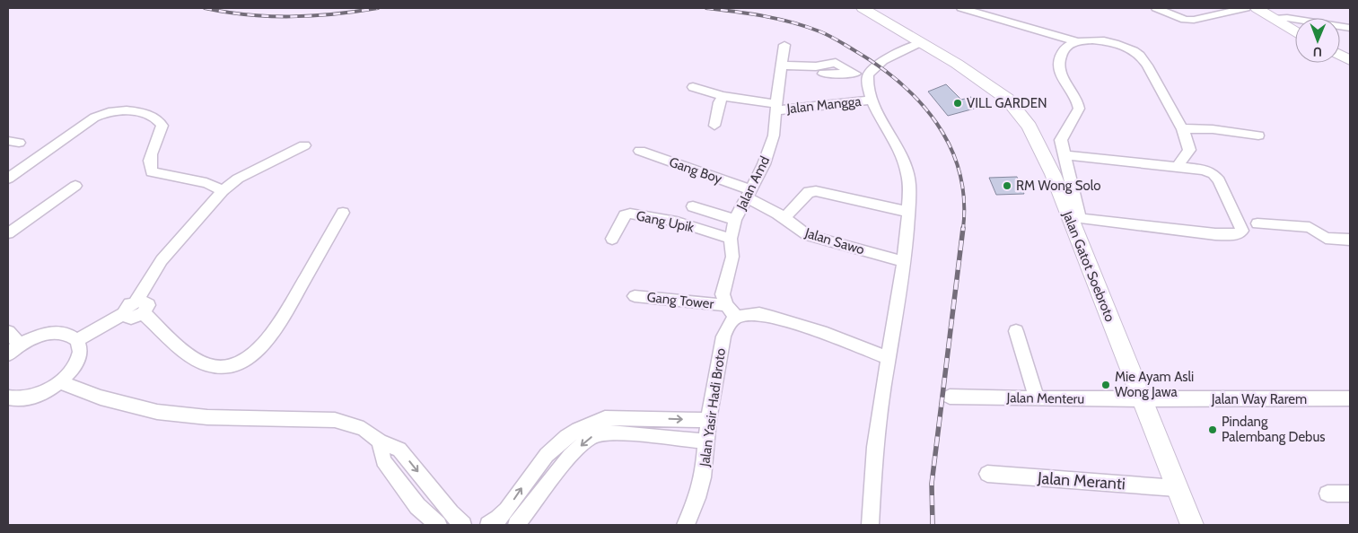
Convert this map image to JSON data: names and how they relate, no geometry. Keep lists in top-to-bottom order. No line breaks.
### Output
{"streets":{"main road":["Jalan Gatot Soebroto"],"street":["Jalan Mangga","Gang Boy","Jalan Amd","Gang Upik","Jalan Sawo","Gang Tower","Jalan Menteru","Jalan Way Rarem","Jalan Yasir Hadi Broto","Jalan Meranti"]},"crossings":[["Jalan Mangga","Jalan Amd"],["Gang Boy","Jalan Amd"],["Gang Boy","Jalan Sawo"],["Jalan Amd","Gang Upik"],["Jalan Amd","Jalan Sawo"],["Jalan Amd","Gang Tower"],["Jalan Amd","Jalan Yasir Hadi Broto"],["Jalan Gatot Soebroto","Jalan Menteru"],["Jalan Gatot Soebroto","Jalan Way Rarem"],["Jalan Gatot Soebroto","Jalan Meranti"],["Gang Tower","Jalan Yasir Hadi Broto"],["Jalan Menteru","Jalan Way Rarem"]],"places":["VILL GARDEN","RM Wong Solo","Mie Ayam Asli Wong Jawa","Pindang Palembang Debus"],"north":"bottom"}
